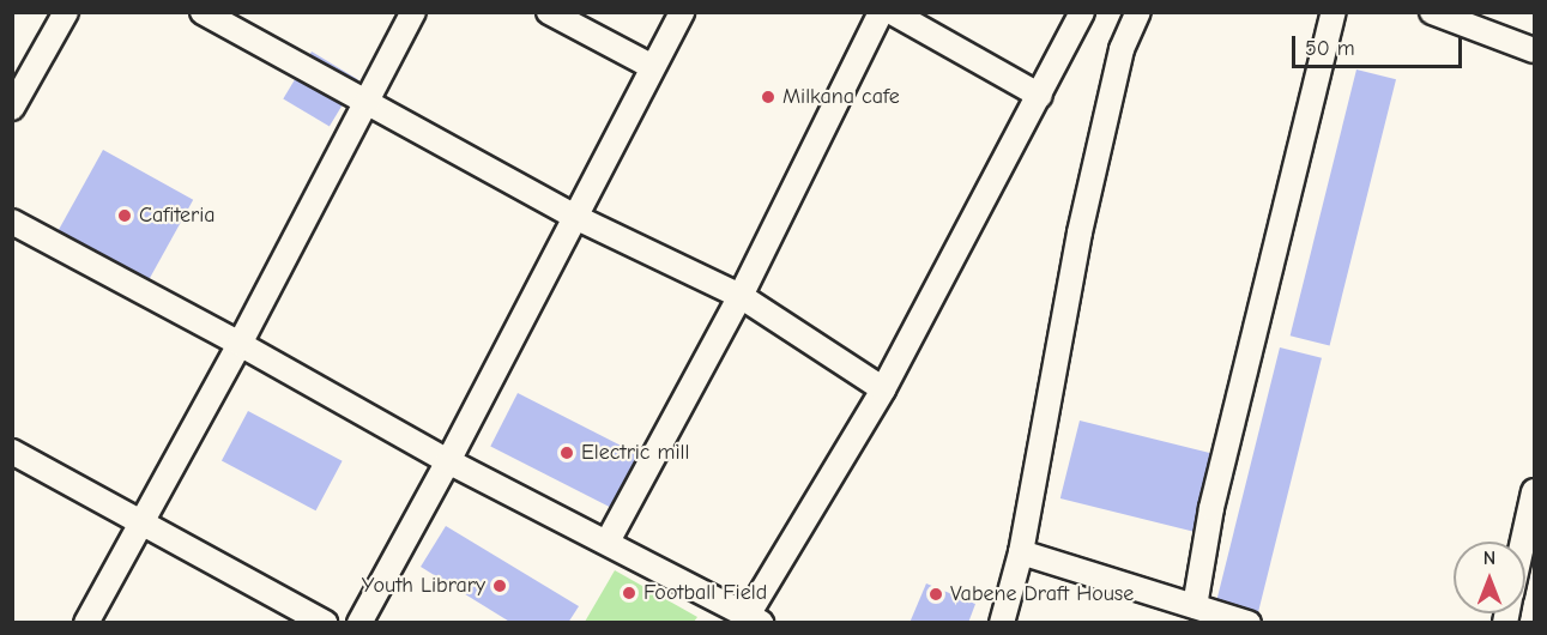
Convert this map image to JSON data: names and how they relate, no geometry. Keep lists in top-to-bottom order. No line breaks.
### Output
{"places":["Milkana cafe","Cafiteria","Electric mill","Youth Library","Football Field","Vabene Draft House"],"scale_bar":"50 m","north":"top"}
